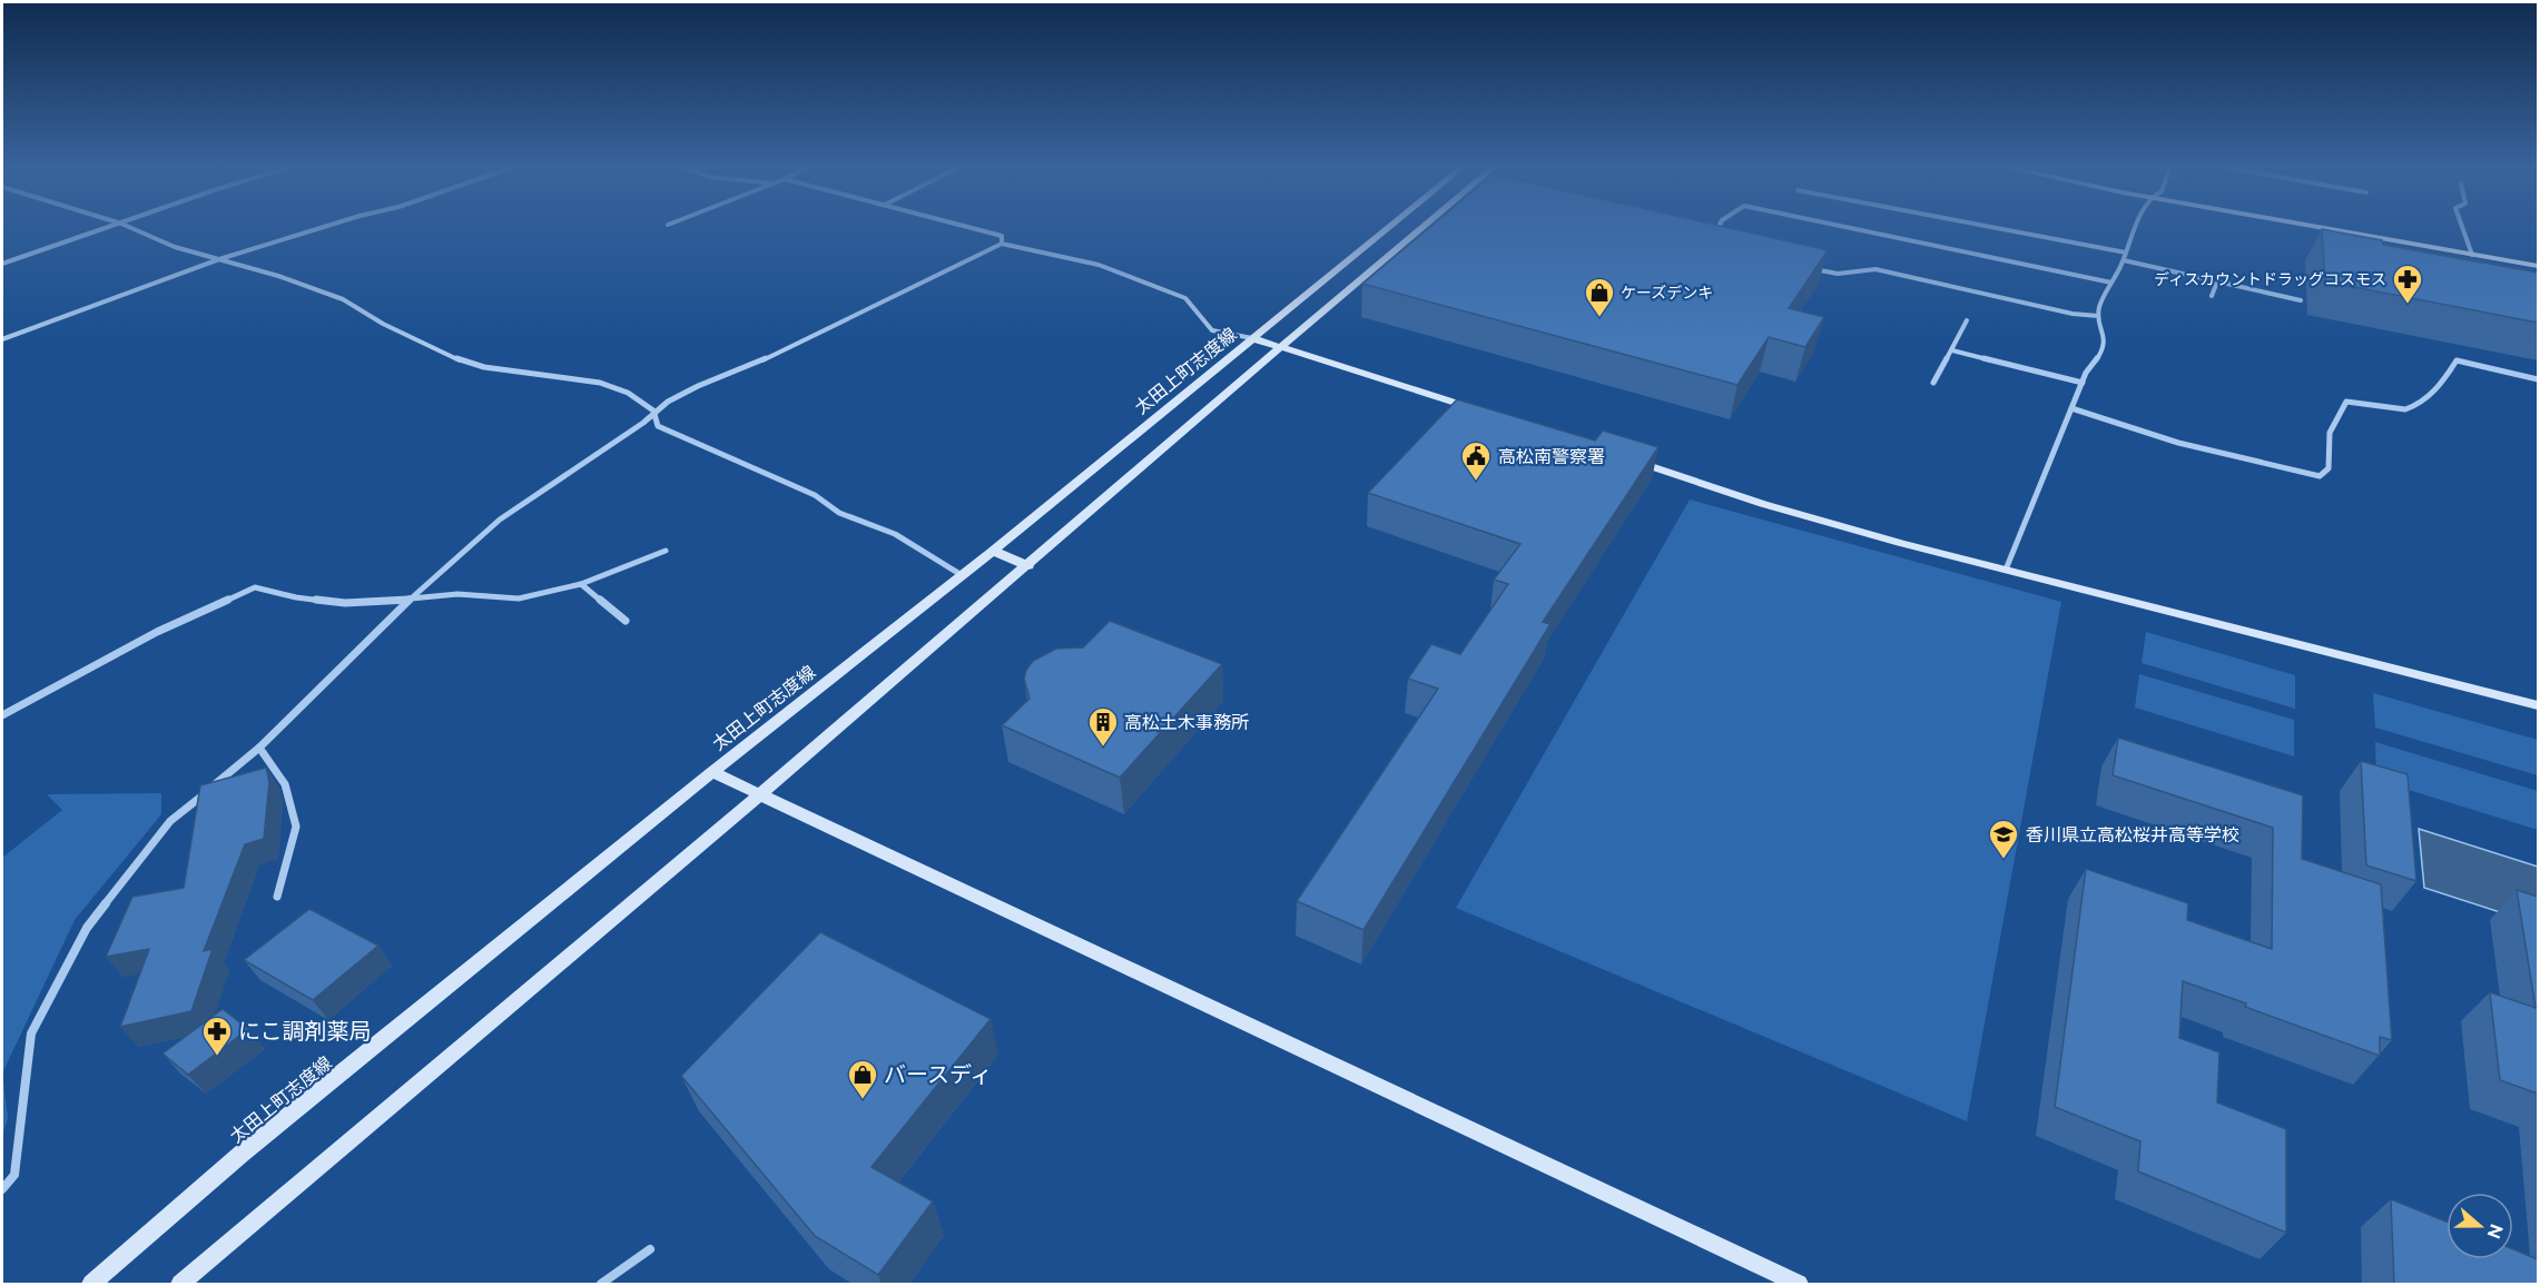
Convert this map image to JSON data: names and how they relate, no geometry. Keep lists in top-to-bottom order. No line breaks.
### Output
{"streets":{"main road":["太田上町志度線"]},"places":{"pharmacy":["ディスカウントドラッグコスモス","にこ調剤薬局"],"shop":["ケーズデンキ","バースディ"],"public building":["高松南警察署"],"building":["高松土木事務所"],"school or university":["香川県立高松桜井高等学校"]},"north":"right"}
